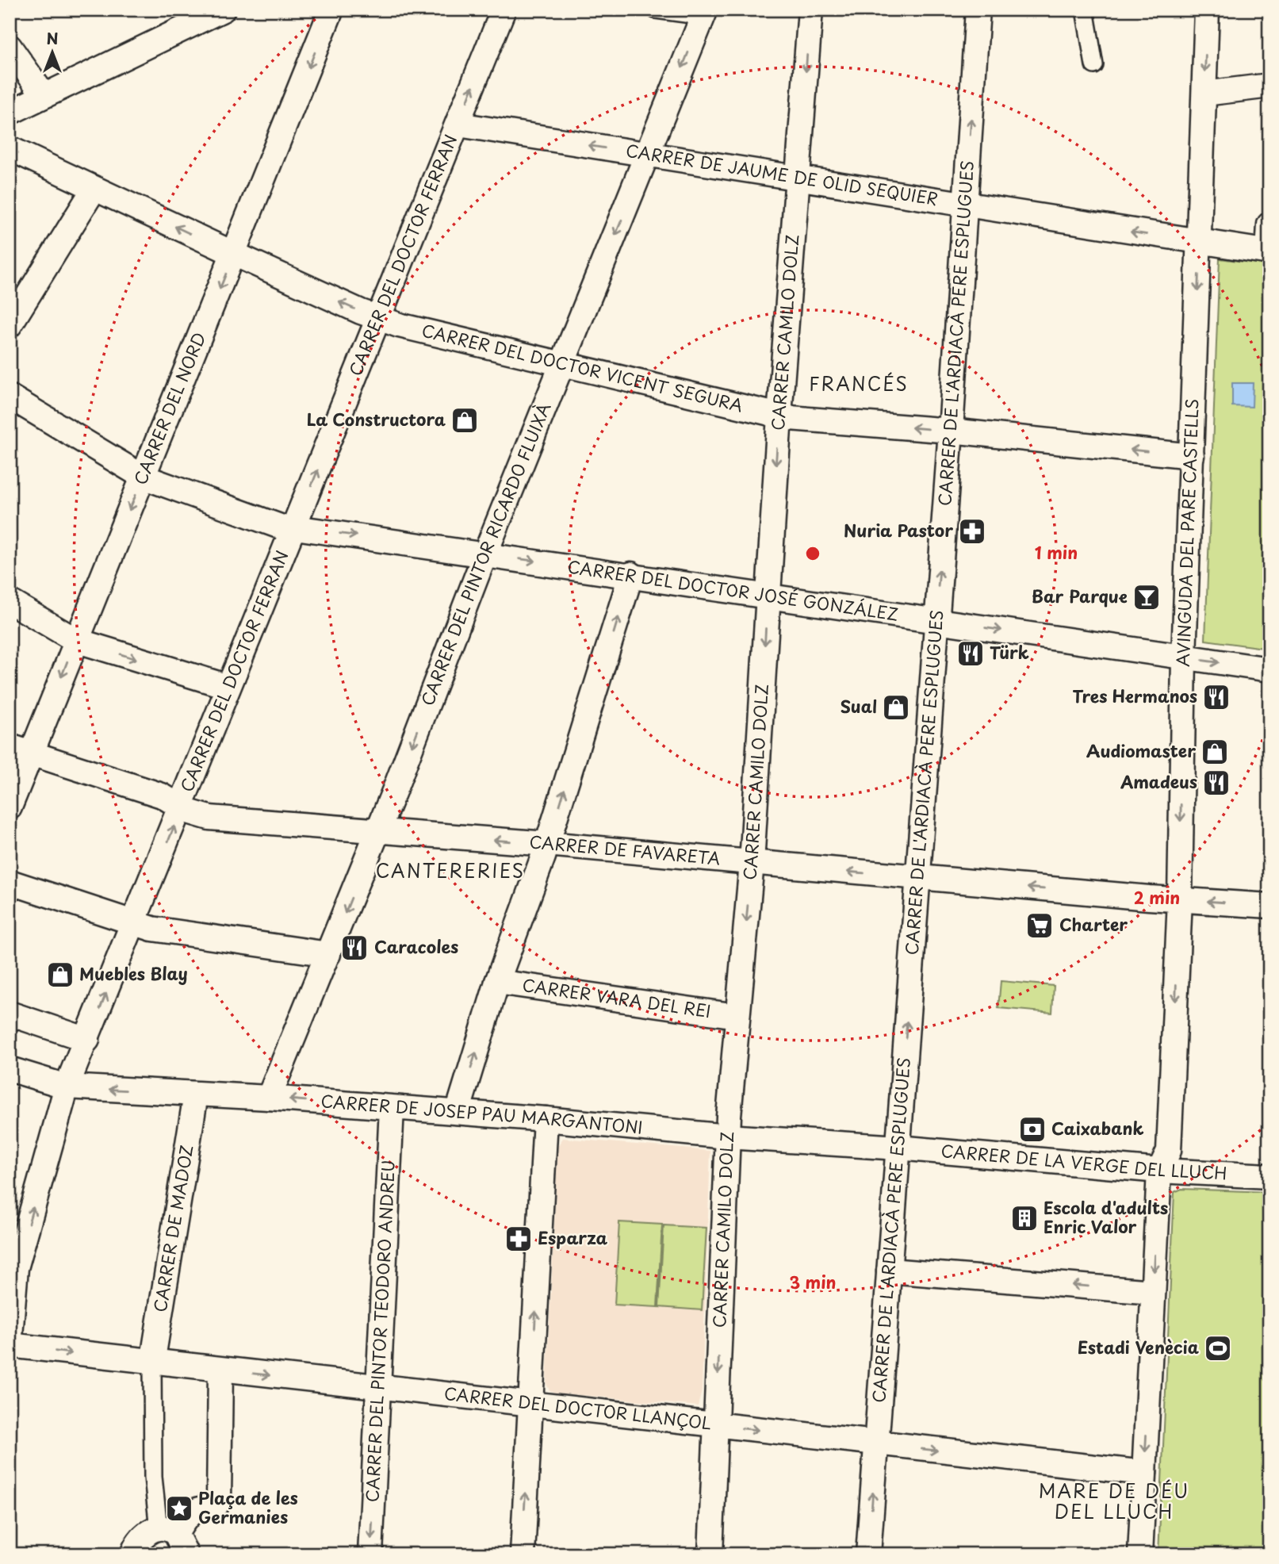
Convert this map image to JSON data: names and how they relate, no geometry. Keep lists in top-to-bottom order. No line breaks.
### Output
{"streets":{"street":["CARRER DE JAUME DE OLID SEQUIER","CARRER DEL DOCTOR FERRAN","CARRER CAMILO DOLZ","CARRER DE L'ARDIACÀ PERE ESPLUGUES","CARRER DEL DOCTOR VICENT SEGURA","CARRER DEL NORD","AVINGUDA DEL PARE CASTELLS","CARRER DEL PINTOR RICARDO FLUIXÀ","CARRER DEL DOCTOR JOSÉ GONZÁLEZ","CARRER DE FAVARETA","CARRER VARA DEL REI","CARRER DE JOSEP PAU MARGANTONI","CARRER DE LA VERGE DEL LLUCH","CARRER DE MADOZ","CARRER DEL PINTOR TEODORO ANDREU","CARRER DEL DOCTOR LLANÇOL"]},"crossings":[["CARRER DE JAUME DE OLID SEQUIER","CARRER DEL DOCTOR FERRAN"],["CARRER DE JAUME DE OLID SEQUIER","CARRER CAMILO DOLZ"],["CARRER DE JAUME DE OLID SEQUIER","CARRER DE L'ARDIACÀ PERE ESPLUGUES"],["CARRER DE JAUME DE OLID SEQUIER","AVINGUDA DEL PARE CASTELLS"],["CARRER DE JAUME DE OLID SEQUIER","CARRER DEL PINTOR RICARDO FLUIXÀ"],["CARRER DEL DOCTOR FERRAN","CARRER DEL DOCTOR VICENT SEGURA"],["CARRER DEL DOCTOR FERRAN","CARRER DEL DOCTOR JOSÉ GONZÁLEZ"],["CARRER DEL DOCTOR FERRAN","CARRER DE FAVARETA"],["CARRER DEL DOCTOR FERRAN","CARRER DE JOSEP PAU MARGANTONI"],["CARRER DEL DOCTOR FERRAN","CARRER DEL DOCTOR LLANÇOL"],["CARRER CAMILO DOLZ","CARRER DEL DOCTOR VICENT SEGURA"],["CARRER CAMILO DOLZ","CARRER DEL DOCTOR JOSÉ GONZÁLEZ"],["CARRER CAMILO DOLZ","CARRER DE FAVARETA"],["CARRER CAMILO DOLZ","CARRER VARA DEL REI"],["CARRER CAMILO DOLZ","CARRER DE JOSEP PAU MARGANTONI"],["CARRER CAMILO DOLZ","CARRER DEL DOCTOR LLANÇOL"],["CARRER DE L'ARDIACÀ PERE ESPLUGUES","CARRER DEL DOCTOR VICENT SEGURA"],["CARRER DE L'ARDIACÀ PERE ESPLUGUES","CARRER DEL DOCTOR JOSÉ GONZÁLEZ"],["CARRER DE L'ARDIACÀ PERE ESPLUGUES","CARRER DE FAVARETA"],["CARRER DE L'ARDIACÀ PERE ESPLUGUES","CARRER DE JOSEP PAU MARGANTONI"],["CARRER DE L'ARDIACÀ PERE ESPLUGUES","CARRER DE LA VERGE DEL LLUCH"],["CARRER DE L'ARDIACÀ PERE ESPLUGUES","CARRER DEL DOCTOR LLANÇOL"],["CARRER DEL DOCTOR VICENT SEGURA","CARRER DEL NORD"],["CARRER DEL DOCTOR VICENT SEGURA","AVINGUDA DEL PARE CASTELLS"],["CARRER DEL DOCTOR VICENT SEGURA","CARRER DEL PINTOR RICARDO FLUIXÀ"],["CARRER DEL NORD","CARRER DEL DOCTOR JOSÉ GONZÁLEZ"],["CARRER DEL NORD","CARRER DE FAVARETA"],["AVINGUDA DEL PARE CASTELLS","CARRER DEL DOCTOR JOSÉ GONZÁLEZ"],["AVINGUDA DEL PARE CASTELLS","CARRER DE FAVARETA"],["AVINGUDA DEL PARE CASTELLS","CARRER DE LA VERGE DEL LLUCH"],["AVINGUDA DEL PARE CASTELLS","CARRER DEL DOCTOR LLANÇOL"],["CARRER DEL PINTOR RICARDO FLUIXÀ","CARRER DEL DOCTOR JOSÉ GONZÁLEZ"],["CARRER DEL PINTOR RICARDO FLUIXÀ","CARRER DE FAVARETA"],["CARRER DEL PINTOR RICARDO FLUIXÀ","CARRER DE JOSEP PAU MARGANTONI"],["CARRER DE JOSEP PAU MARGANTONI","CARRER DE LA VERGE DEL LLUCH"],["CARRER DE JOSEP PAU MARGANTONI","CARRER DE MADOZ"],["CARRER DE JOSEP PAU MARGANTONI","CARRER DEL PINTOR TEODORO ANDREU"],["CARRER DE MADOZ","CARRER DEL DOCTOR LLANÇOL"],["CARRER DEL PINTOR TEODORO ANDREU","CARRER DEL DOCTOR LLANÇOL"]],"one_way":["CARRER DE JAUME DE OLID SEQUIER","CARRER DEL DOCTOR FERRAN","CARRER DE L'ARDIACÀ PERE ESPLUGUES","CARRER DEL DOCTOR VICENT SEGURA","CARRER DEL NORD","AVINGUDA DEL PARE CASTELLS","CARRER DEL DOCTOR JOSÉ GONZÁLEZ","CARRER DE FAVARETA"],"districts":["FRANCÉS","CANTERERIES","MARE DE DÉU DEL LLUCH"],"places":{"shop":["La Constructora","Sual","Audiomaster","Muebles Blay"],"pharmacy":["Nuria Pastor","Esparza"],"bar":["Bar Parque"],"restaurant":["Türk","Tres Hermanos","Amadeus","Caracoles"],"supermarket":["Charter"],"bank":["Caixabank"],"building":["Escola d'adults Enric Valor"],"sports":["Estadi Venècia"],"place":["Plaça de les Germanies"]},"north":"top","rings":["1 min","2 min","3 min"]}
